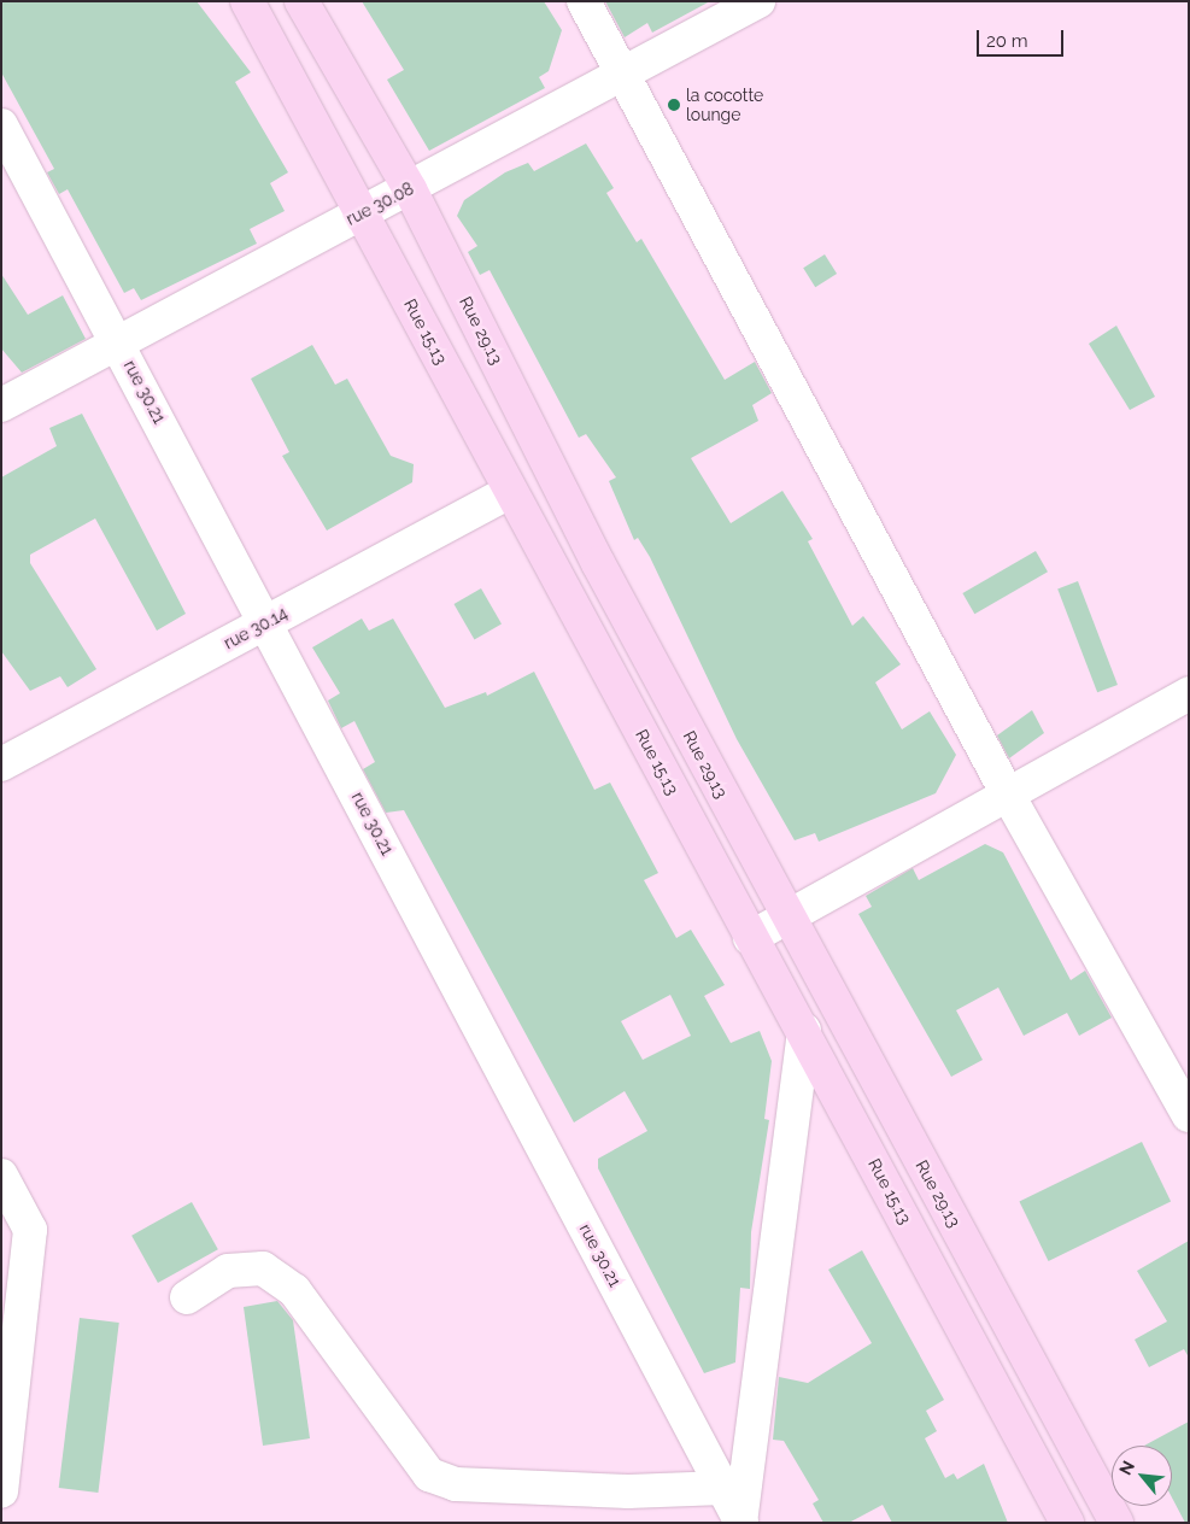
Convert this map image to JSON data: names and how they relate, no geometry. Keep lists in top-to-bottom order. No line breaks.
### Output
{"streets":{"main road":["Rue 29.13","Rue 15.13"],"street":["rue 30.08","rue 30.21","rue 30.14"]},"crossings":[["rue 30.08","Rue 29.13"],["rue 30.08","Rue 15.13"],["rue 30.08","rue 30.21"],["Rue 15.13","rue 30.14"],["rue 30.21","rue 30.14"]],"places":["la cocotte lounge"],"scale_bar":"20 m","north":"top left"}
